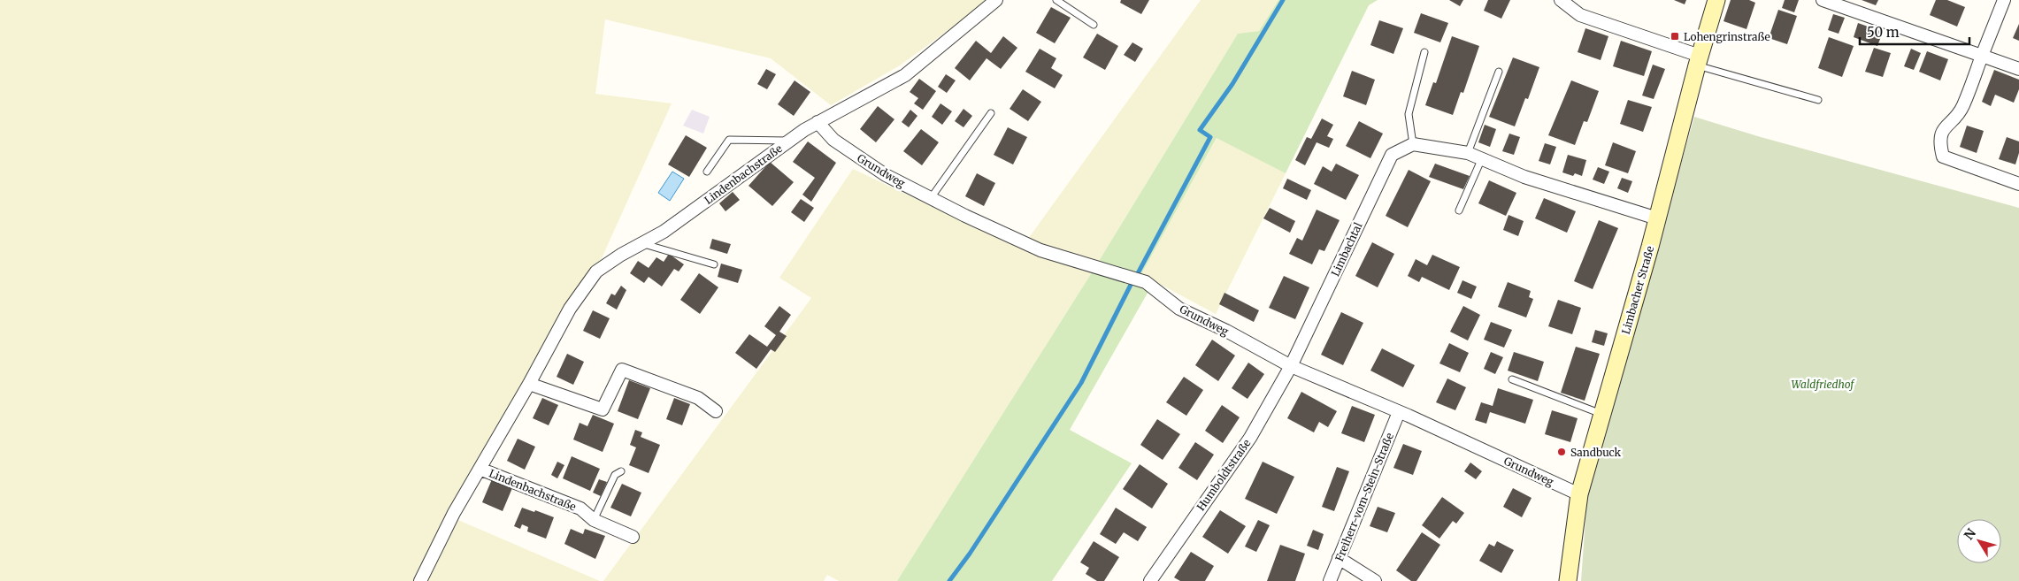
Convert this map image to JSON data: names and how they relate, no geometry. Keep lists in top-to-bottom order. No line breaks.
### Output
{"streets":{"main road":["Limbacher Straße"],"street":["Grundweg","Lindenbachstraße","Limbachtal","Humboldtstraße","Freiherr-vom-Stein-Straße"]},"crossings":[["Grundweg","Lindenbachstraße"],["Grundweg","Limbachtal"],["Grundweg","Limbacher Straße"],["Grundweg","Humboldtstraße"],["Grundweg","Freiherr-vom-Stein-Straße"],["Limbachtal","Humboldtstraße"]],"parks":["Waldfriedhof"],"places":{"transit":["Lohengrinstraße"],"other":["Sandbuck"]},"scale_bar":"50 m","north":"top left"}
